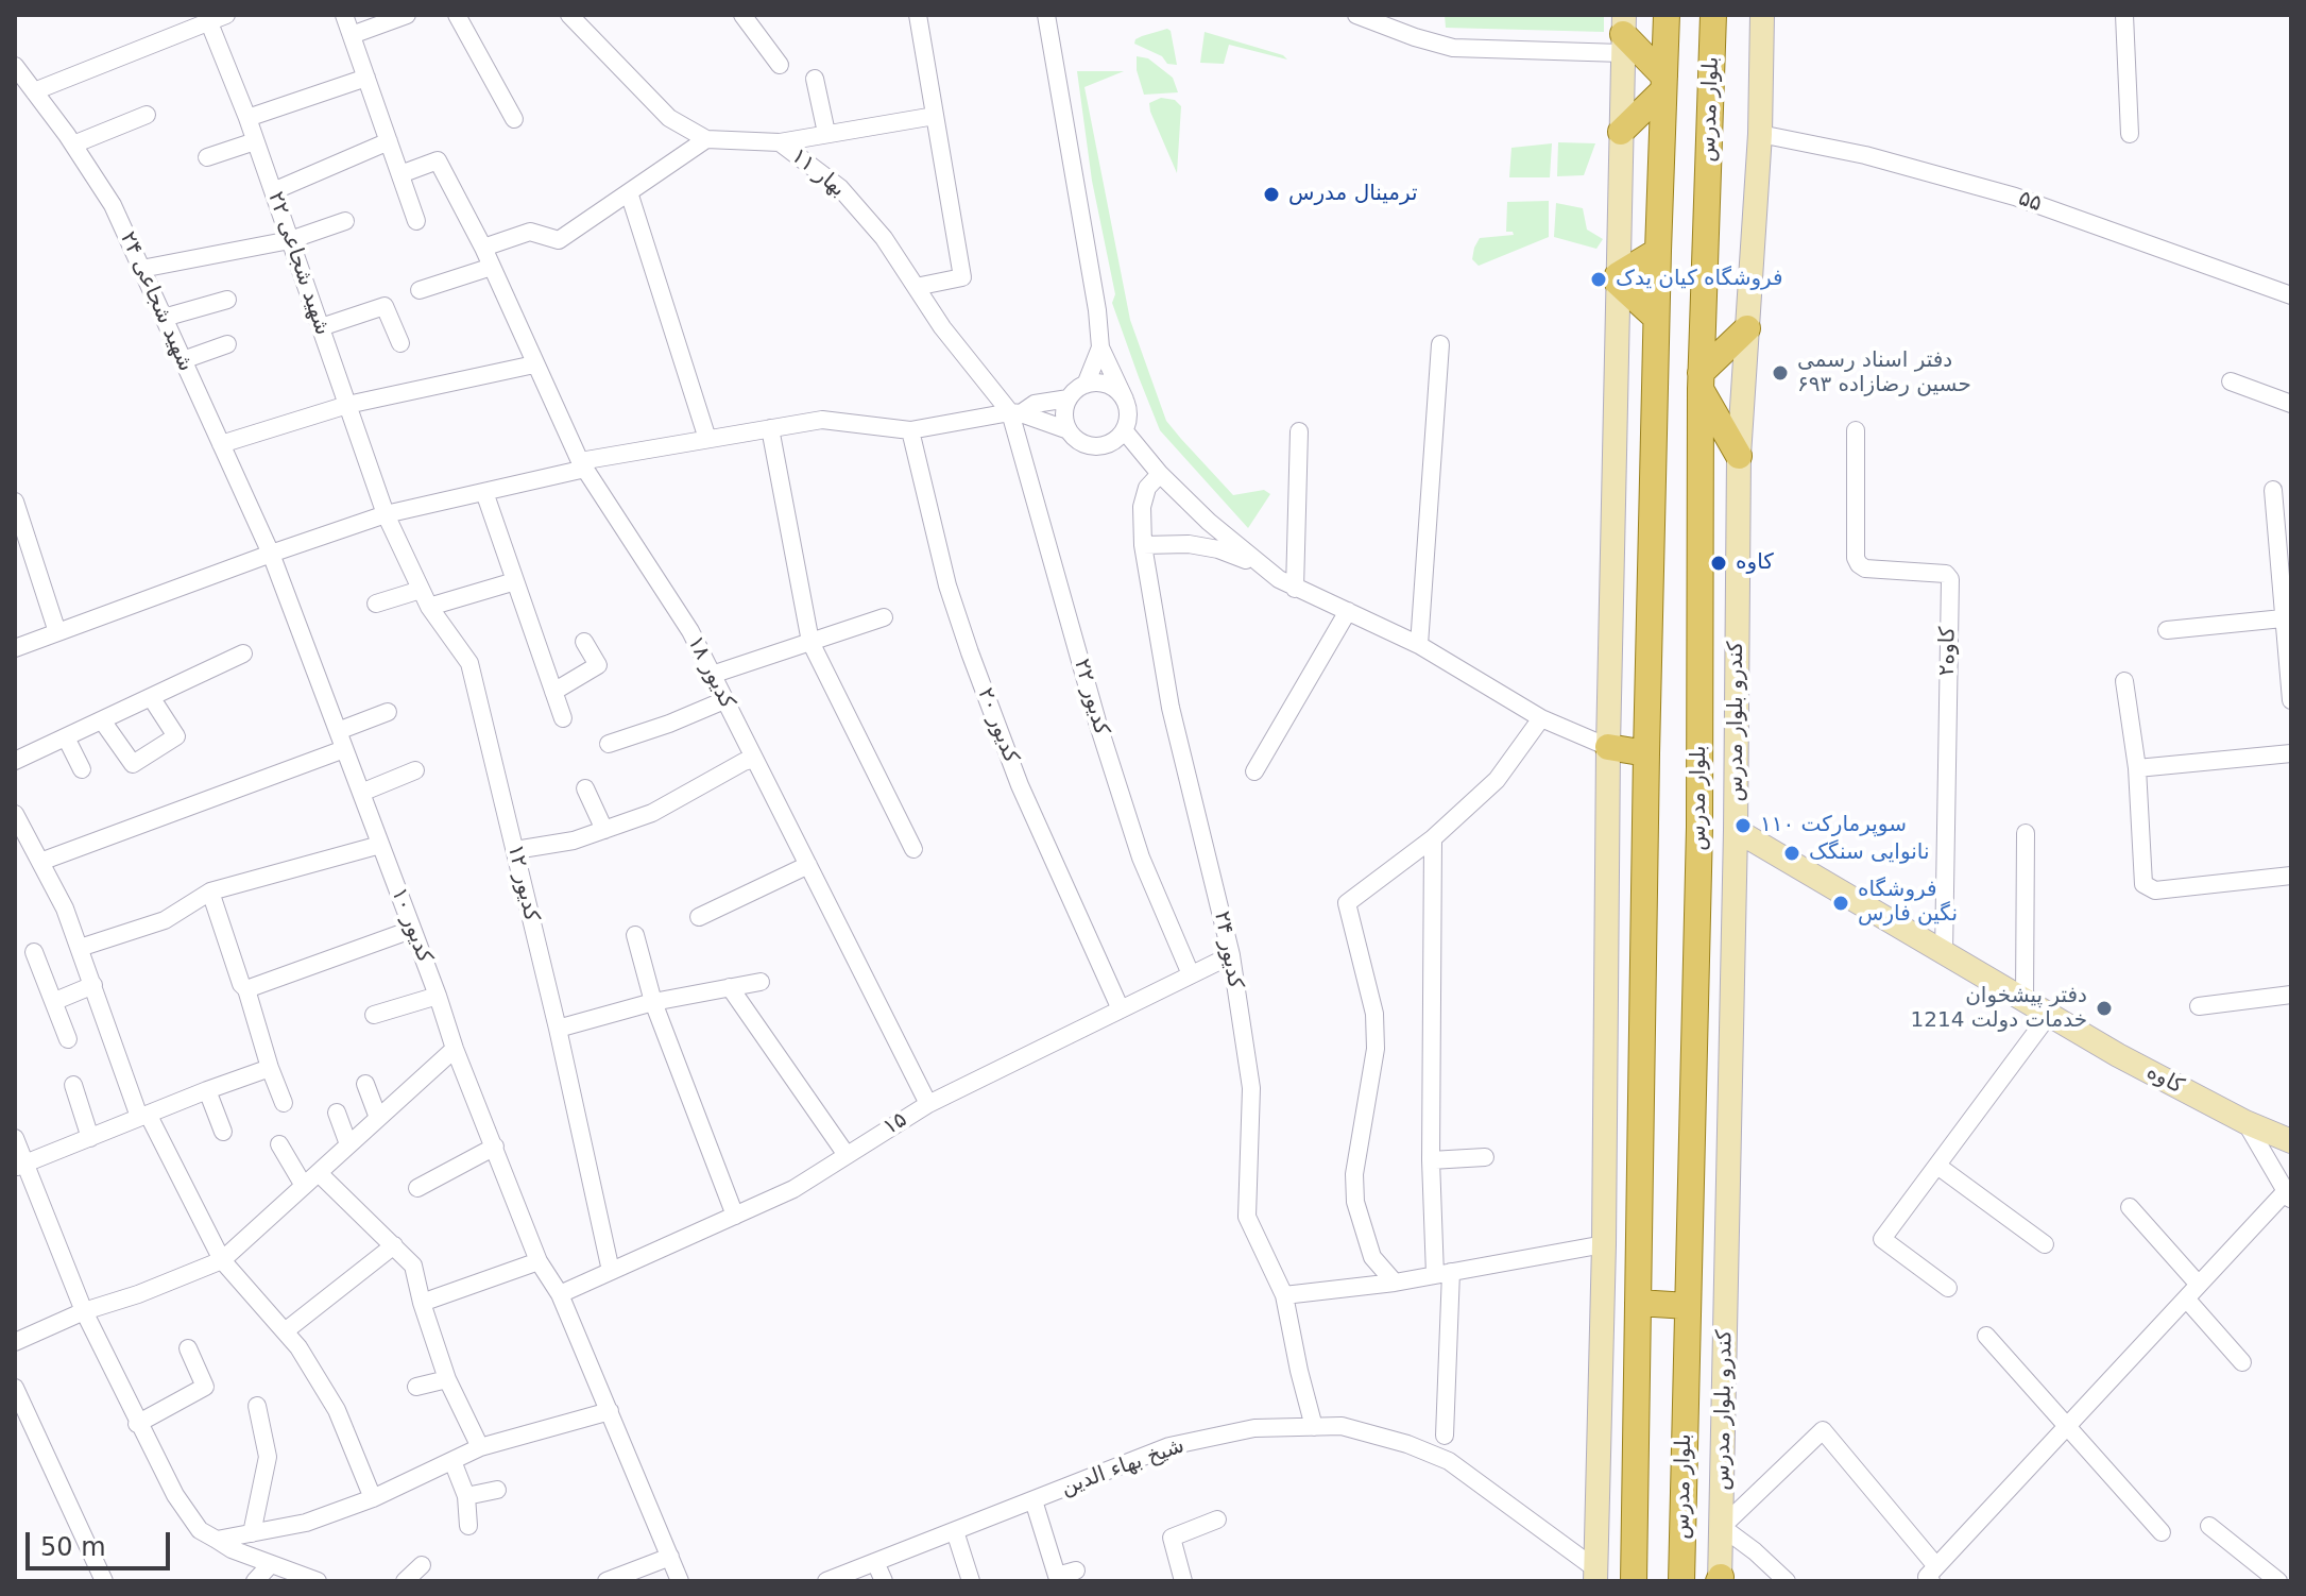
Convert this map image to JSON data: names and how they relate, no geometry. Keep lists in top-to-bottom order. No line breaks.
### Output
{"streets":{"main road":["بلوار مدرس","کندرو بلوار مدرس","کاوه"],"street":["بهار ۱۱","۵۵","شهید شجاعی ۲۲","شهید شجاعی ۲۴","کاوه۲","کدیور ۱۸","کدیور ۲۲","کدیور ۲۰","کدیور ۱۲","کدیور ۱۰","کدیور ۲۴","۱۵","شیخ بهاء الدین"]},"crossings":[["بهار ۱۱","کدیور ۲۲"],["۵۵","کندرو بلوار مدرس"],["شهید شجاعی ۲۲","کدیور ۱۲"],["شهید شجاعی ۲۴","کدیور ۱۰"],["کاوه۲","کاوه"],["کدیور ۱۸","۱۵"],["کدیور ۲۲","۱۵"],["کندرو بلوار مدرس","کاوه"],["کدیور ۲۰","۱۵"],["کدیور ۱۲","۱۵"],["کدیور ۱۰","۱۵"],["کدیور ۲۴","۱۵"],["کدیور ۲۴","شیخ بهاء الدین"]],"places":["ترمینال مدرس","فروشگاه کیان یدک","دفتر اسناد رسمی ۶۹۳ حسین رضازاده","کاوه","سوپرمارکت ۱۱۰","نانوایی سنگک","فروشگاه نگین فارس","دفتر پیشخوان خدمات دولت 1214"],"scale_bar":"50 m"}
